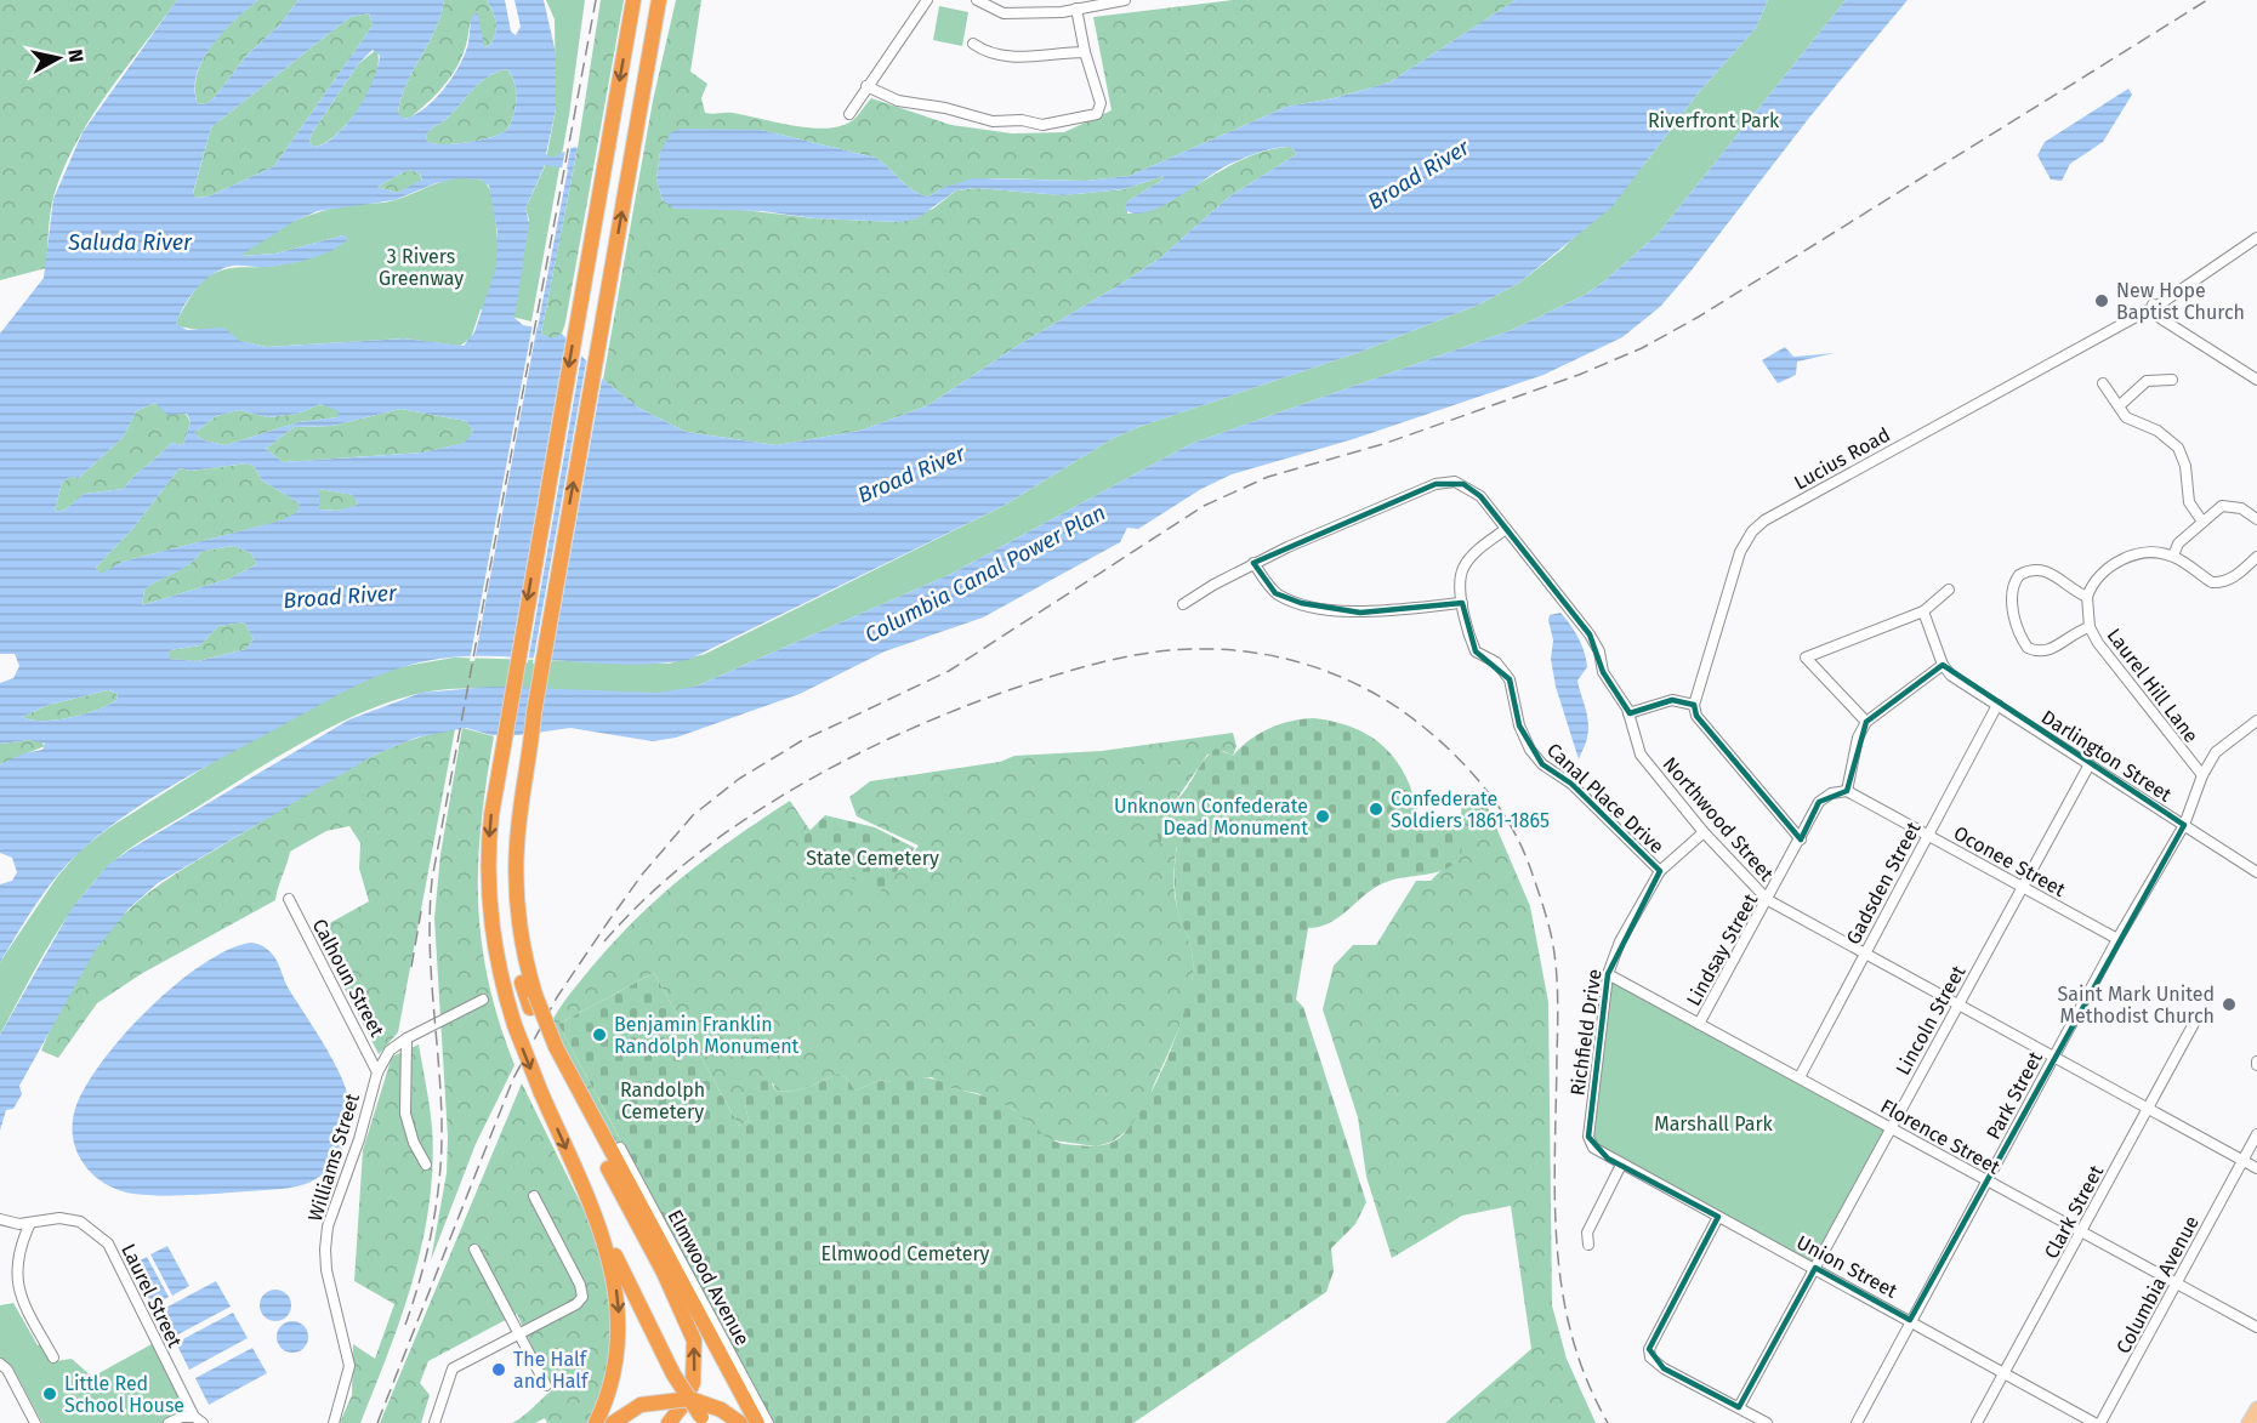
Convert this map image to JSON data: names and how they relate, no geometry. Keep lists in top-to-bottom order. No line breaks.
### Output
{"streets":{"street":["Lucius Road","Laurel Hill Lane","Darlington Street","Canal Place Drive","Northwood Street","Oconee Street","Gadsden Street","Lindsay Street","Calhoun Street","Lincoln Street","Richfield Drive","Park Street","Florence Street","Williams Street","Clark Street","Union Street","Elmwood Avenue","Columbia Avenue","Laurel Street"]},"crossings":[["Laurel Hill Lane","Park Street"],["Darlington Street","Gadsden Street"],["Darlington Street","Lincoln Street"],["Darlington Street","Park Street"],["Canal Place Drive","Northwood Street"],["Canal Place Drive","Richfield Drive"],["Northwood Street","Gadsden Street"],["Northwood Street","Lindsay Street"],["Northwood Street","Lincoln Street"],["Northwood Street","Richfield Drive"],["Northwood Street","Park Street"],["Northwood Street","Clark Street"],["Northwood Street","Columbia Avenue"],["Oconee Street","Gadsden Street"],["Oconee Street","Lindsay Street"],["Oconee Street","Lincoln Street"],["Oconee Street","Park Street"],["Gadsden Street","Florence Street"],["Lindsay Street","Florence Street"],["Calhoun Street","Williams Street"],["Lincoln Street","Florence Street"],["Lincoln Street","Union Street"],["Richfield Drive","Florence Street"],["Richfield Drive","Union Street"],["Park Street","Florence Street"],["Park Street","Union Street"],["Florence Street","Clark Street"],["Florence Street","Columbia Avenue"],["Clark Street","Union Street"]],"water":["Broad River","Saluda River","Columbia Canal Power Plan"],"parks":["Riverfront Park","3 Rivers Greenway","State Cemetery","Randolph Cemetery","Marshall Park","Elmwood Cemetery"],"places":["New Hope Baptist Church","Confederate Soldiers 1861-1865","Unknown Confederate Dead Monument","Saint Mark United Methodist Church","Benjamin Franklin Randolph Monument","The Half and Half","Little Red School House"],"north":"right"}
